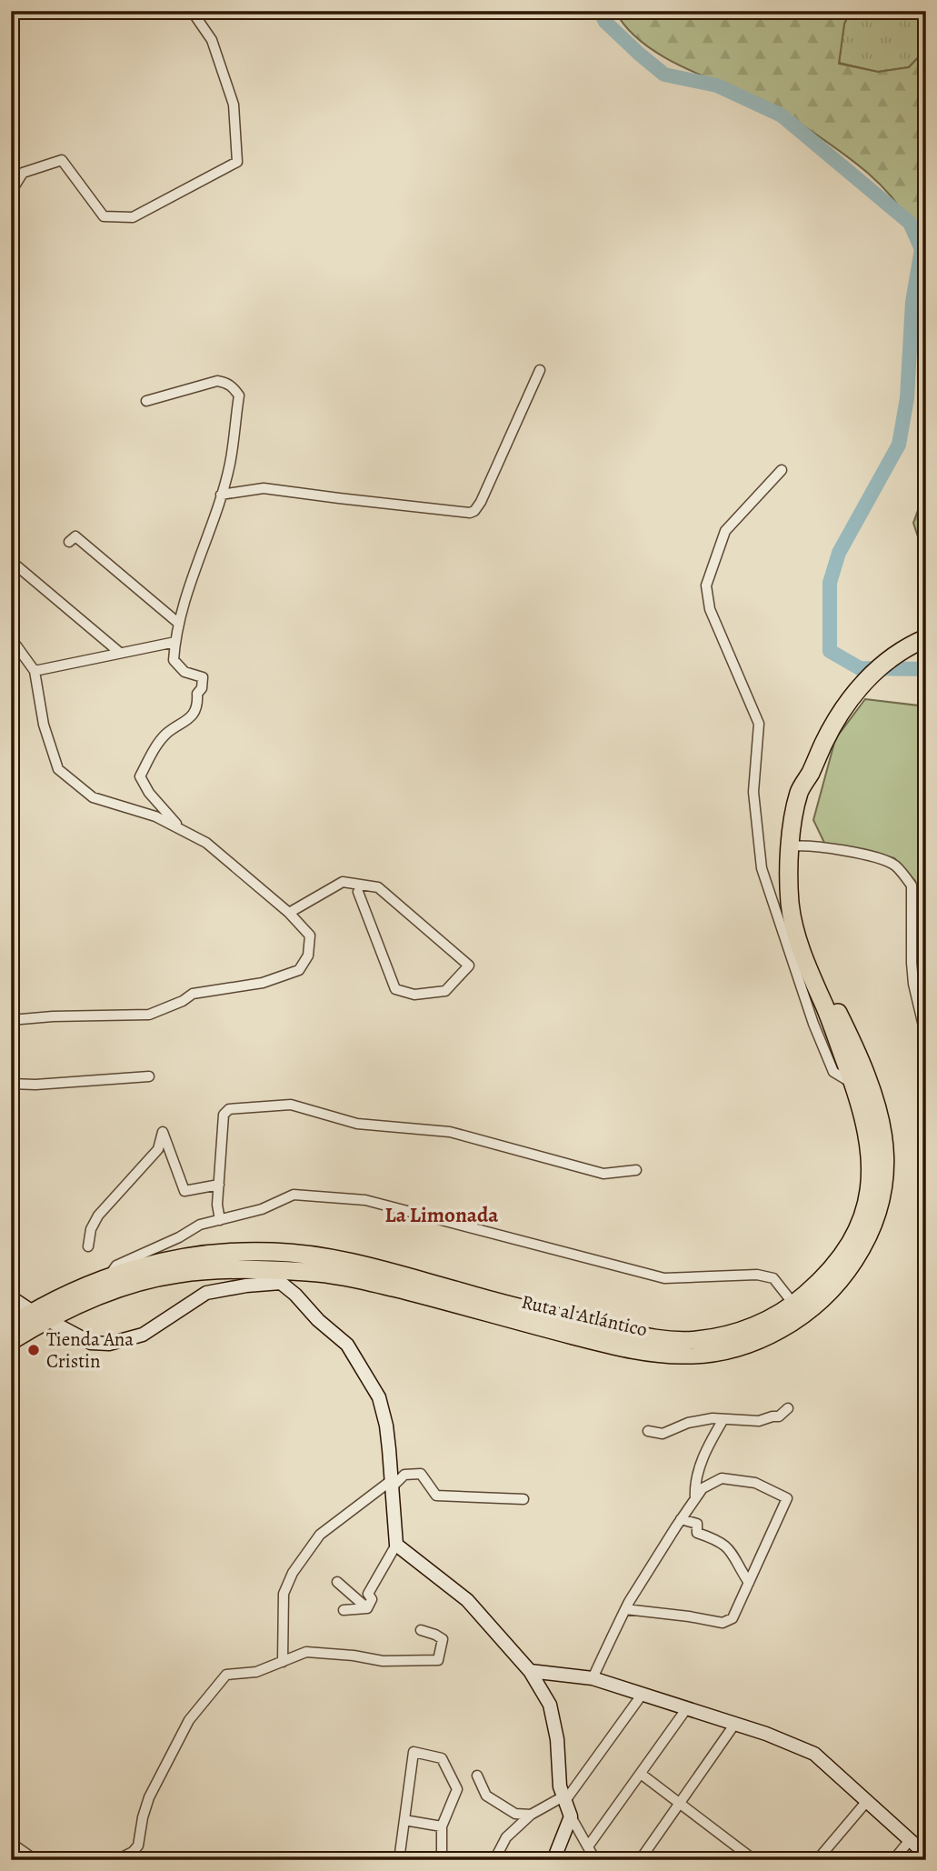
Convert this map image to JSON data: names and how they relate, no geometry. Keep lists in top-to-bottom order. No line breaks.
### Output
{"streets":{"highway":["Ruta al Atlántico"]},"districts":["La Limonada"],"places":["Tienda Ana Cristin"]}
